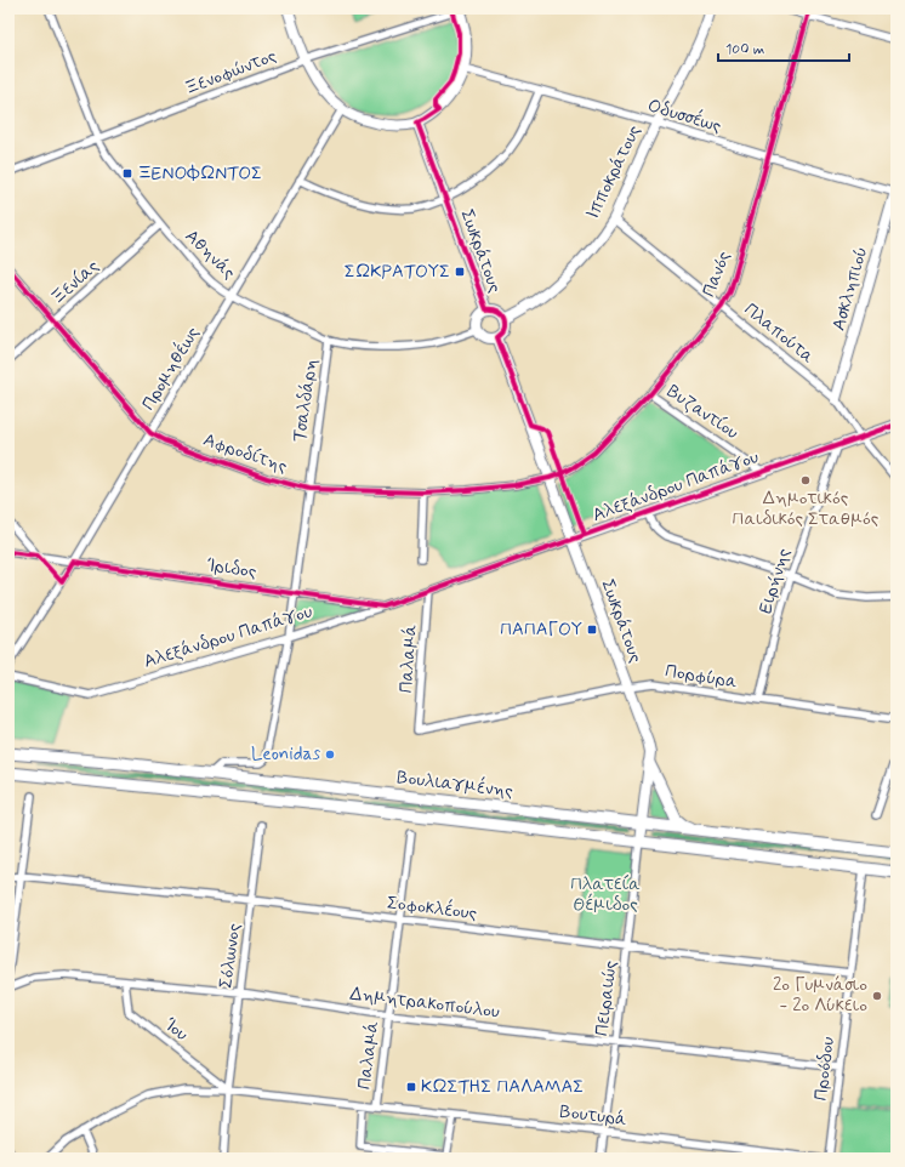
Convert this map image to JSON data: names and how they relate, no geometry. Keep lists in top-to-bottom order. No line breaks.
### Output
{"streets":{"main road":["Βουλιαγμένης"],"street":["Ξενοφώντος","Οδυσσέως","Ιπποκράτους","Σωκράτους","Αθηνάς","Πανός","Ξενίας","Ασκληπιού","Πλαπούτα","Προμηθέως","Τσαλδάρη","Βυζαντίου","Αφροδίτης","Αλεξάνδρου Παπάγου","Ίριδος","Ειρήνης","Παλαμά","Πορφύρα","Σοφοκλέους","Σόλωνος","Πειραιώς","Δημητρακοπούλου","Ίου","Προόδου","Βουτυρά"]},"crossings":[["Ξενοφώντος","Αθηνάς"],["Οδυσσέως","Ιπποκράτους"],["Οδυσσέως","Πανός"],["Οδυσσέως","Ασκληπιού"],["Ιπποκράτους","Σωκράτους"],["Ιπποκράτους","Αθηνάς"],["Ιπποκράτους","Πλαπούτα"],["Σωκράτους","Αθηνάς"],["Σωκράτους","Πανός"],["Σωκράτους","Αφροδίτης"],["Σωκράτους","Αλεξάνδρου Παπάγου"],["Σωκράτους","Πορφύρα"],["Σωκράτους","Βουλιαγμένης"],["Σωκράτους","Πειραιώς"],["Αθηνάς","Ξενίας"],["Αθηνάς","Προμηθέως"],["Αθηνάς","Τσαλδάρη"],["Πανός","Πλαπούτα"],["Πανός","Βυζαντίου"],["Πανός","Αφροδίτης"],["Ξενίας","Αφροδίτης"],["Ασκληπιού","Πλαπούτα"],["Πλαπούτα","Αλεξάνδρου Παπάγου"],["Προμηθέως","Αφροδίτης"],["Προμηθέως","Ίριδος"],["Τσαλδάρη","Αφροδίτης"],["Τσαλδάρη","Αλεξάνδρου Παπάγου"],["Τσαλδάρη","Ίριδος"],["Βυζαντίου","Αλεξάνδρου Παπάγου"],["Αλεξάνδρου Παπάγου","Ίριδος"],["Αλεξάνδρου Παπάγου","Ειρήνης"],["Αλεξάνδρου Παπάγου","Παλαμά"],["Ειρήνης","Πορφύρα"],["Παλαμά","Πορφύρα"],["Παλαμά","Σοφοκλέους"],["Παλαμά","Δημητρακοπούλου"],["Παλαμά","Βουτυρά"],["Βουλιαγμένης","Πειραιώς"],["Βουλιαγμένης","Προόδου"],["Σοφοκλέους","Σόλωνος"],["Σοφοκλέους","Πειραιώς"],["Σοφοκλέους","Προόδου"],["Σόλωνος","Δημητρακοπούλου"],["Σόλωνος","Ίου"],["Σόλωνος","Βουτυρά"],["Πειραιώς","Δημητρακοπούλου"],["Πειραιώς","Βουτυρά"],["Δημητρακοπούλου","Ίου"],["Δημητρακοπούλου","Προόδου"],["Ίου","Βουτυρά"]],"parks":["Πλατεία Θέμιδος"],"places":{"transit":["ΞΕΝΟΦΩΝΤΟΣ","ΣΩΚΡΑΤΟΥΣ","ΠΑΠΑΓΟΥ","ΚΩΣΤΗΣ ΠΑΛΑΜΑΣ"],"other":["Δημοτικός Παιδικός Σταθμός","Leonidas","2ο Γυμνάσιο - 2ο Λύκειο"]},"scale_bar":"100 m"}
